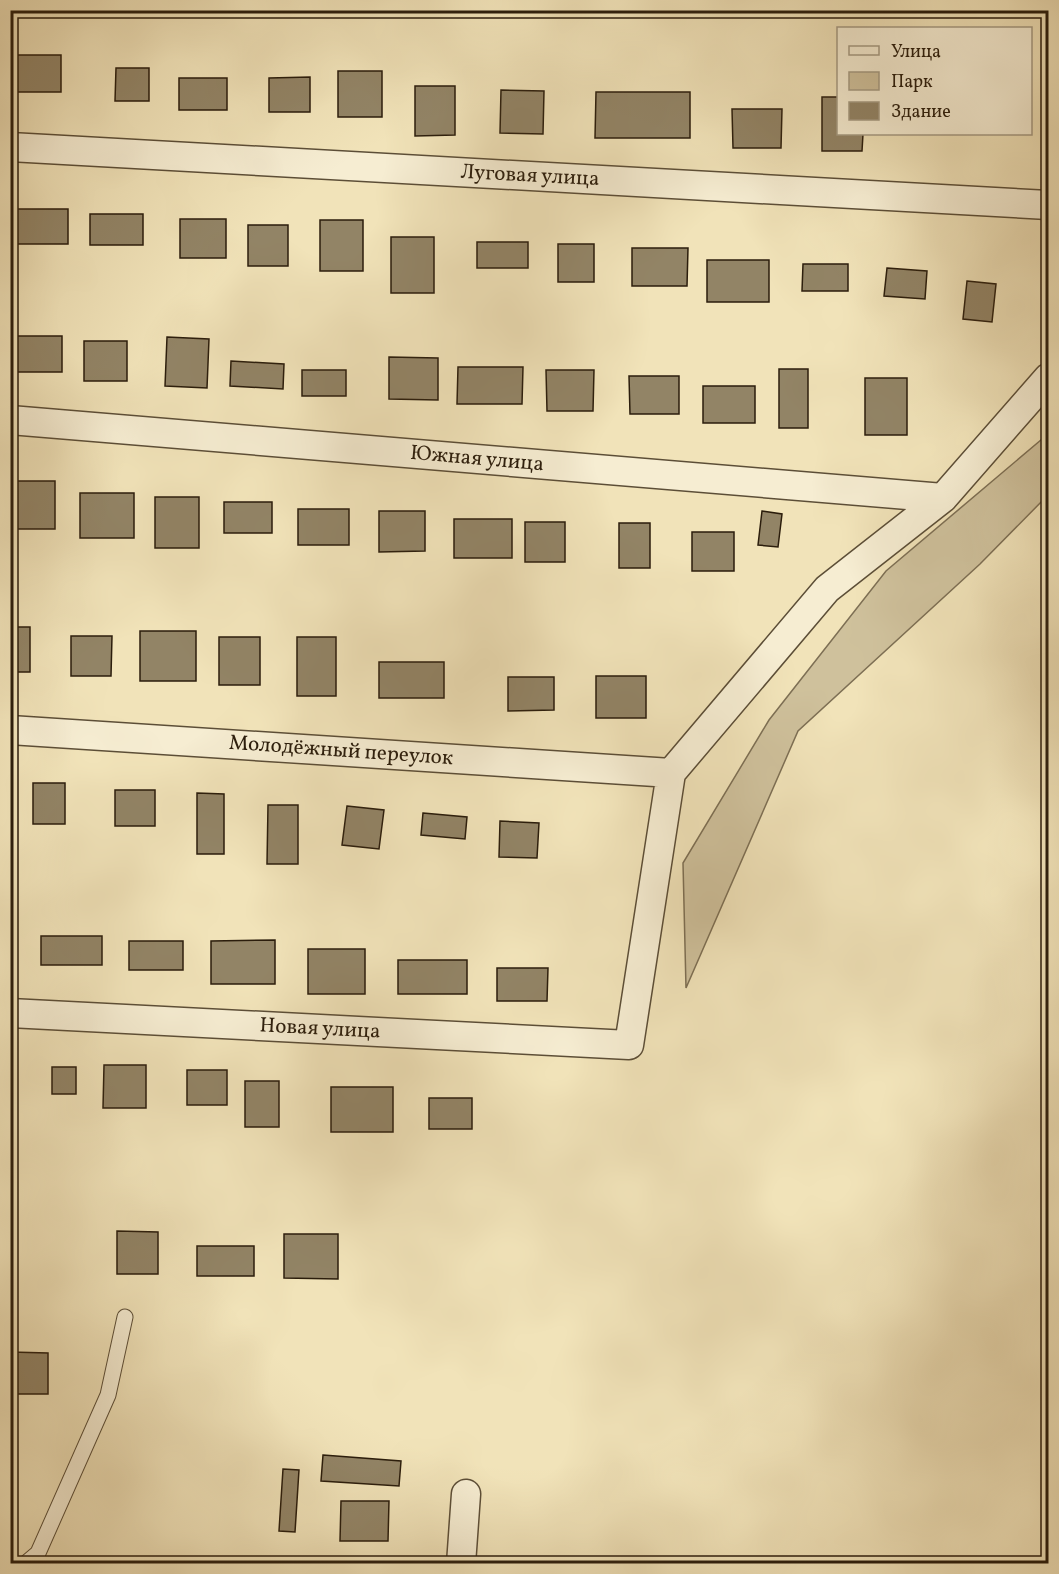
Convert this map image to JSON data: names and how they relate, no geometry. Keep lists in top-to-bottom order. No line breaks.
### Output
{"streets":{"street":["Луговая улица","Южная улица","Молодёжный переулок","Новая улица"]},"crossings":[["Молодёжный переулок","Новая улица"]],"legend":["Улица","Парк","Здание"]}
